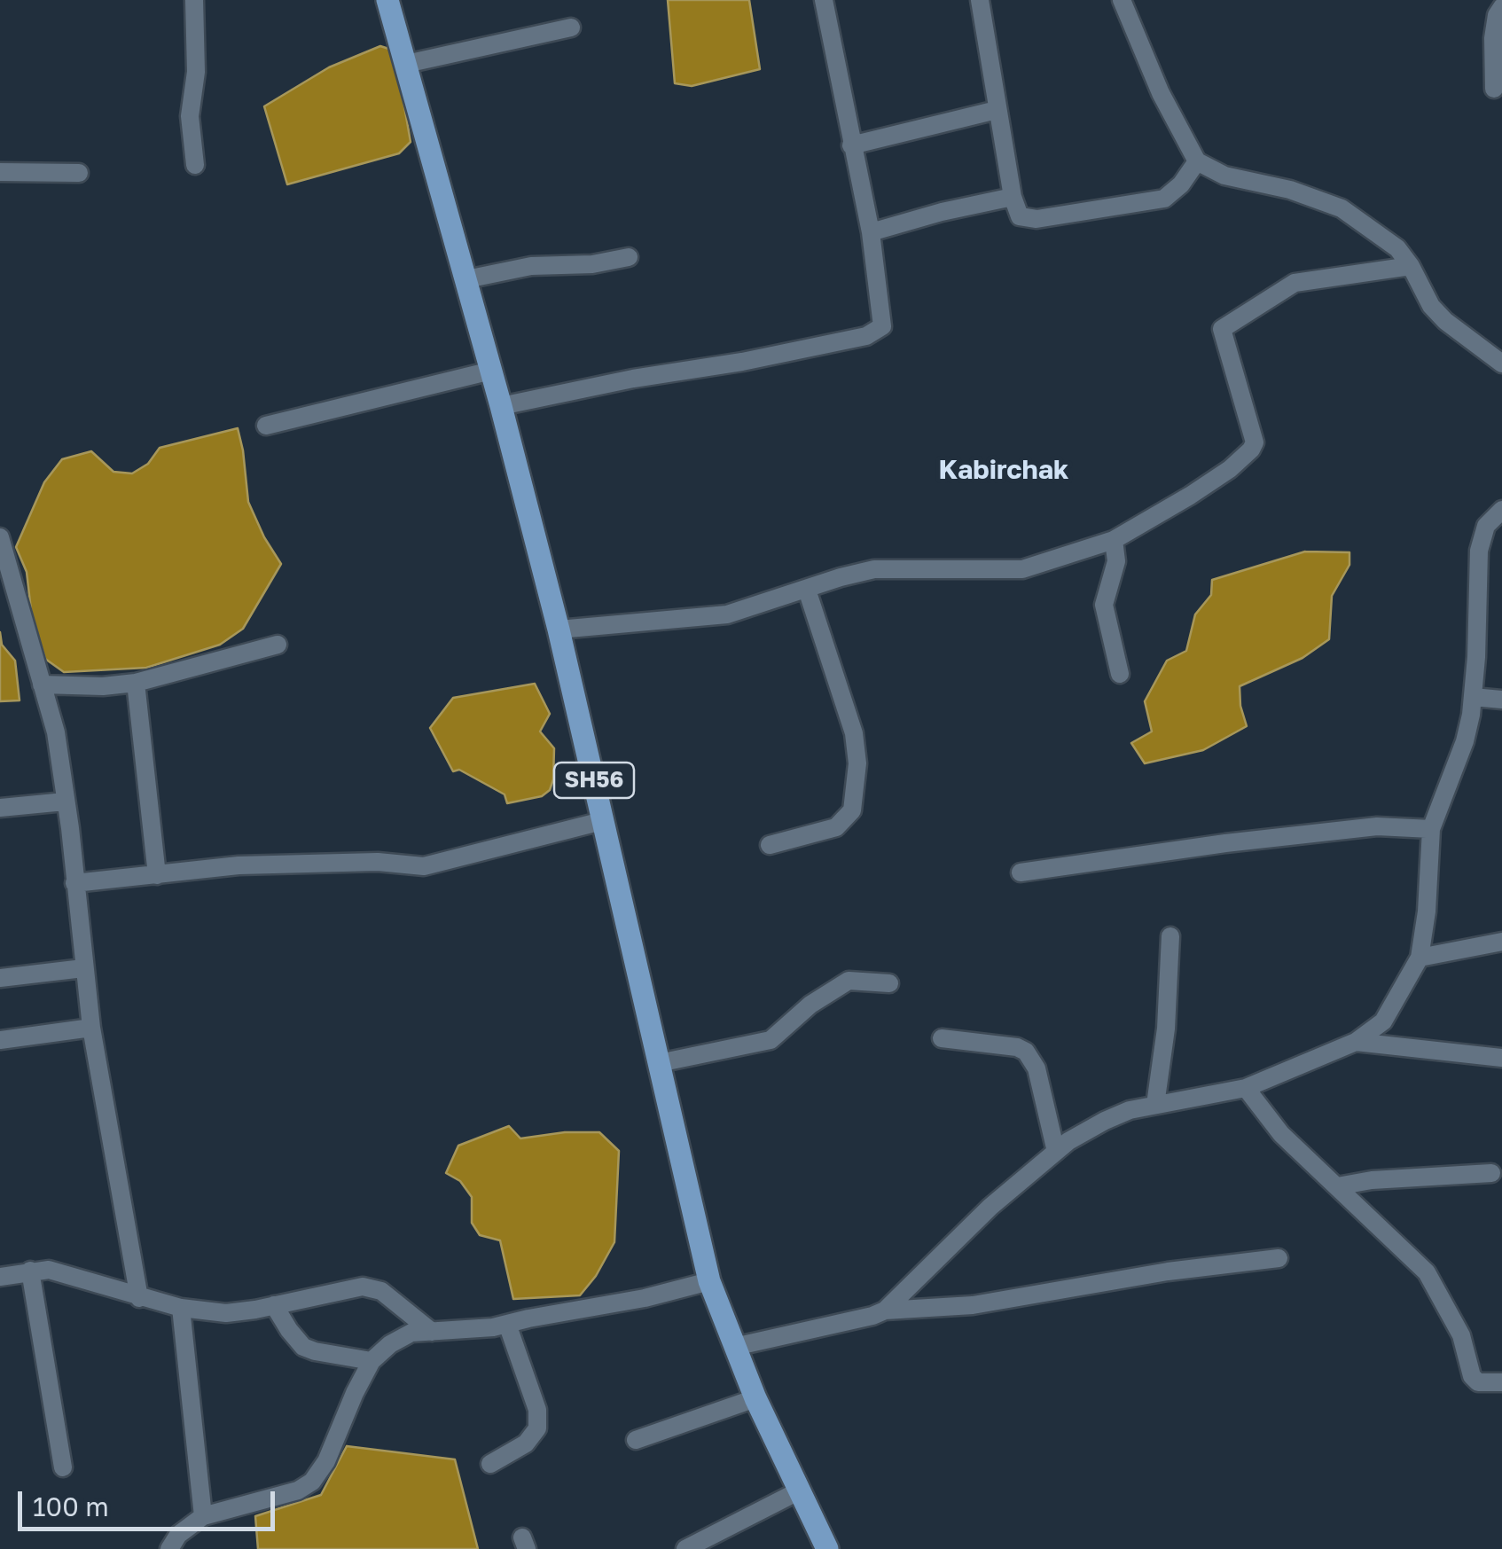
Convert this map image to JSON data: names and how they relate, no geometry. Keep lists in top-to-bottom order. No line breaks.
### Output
{"streets":{"main road":["SH56"]},"districts":["Kabirchak"],"scale_bar":"100 m"}
